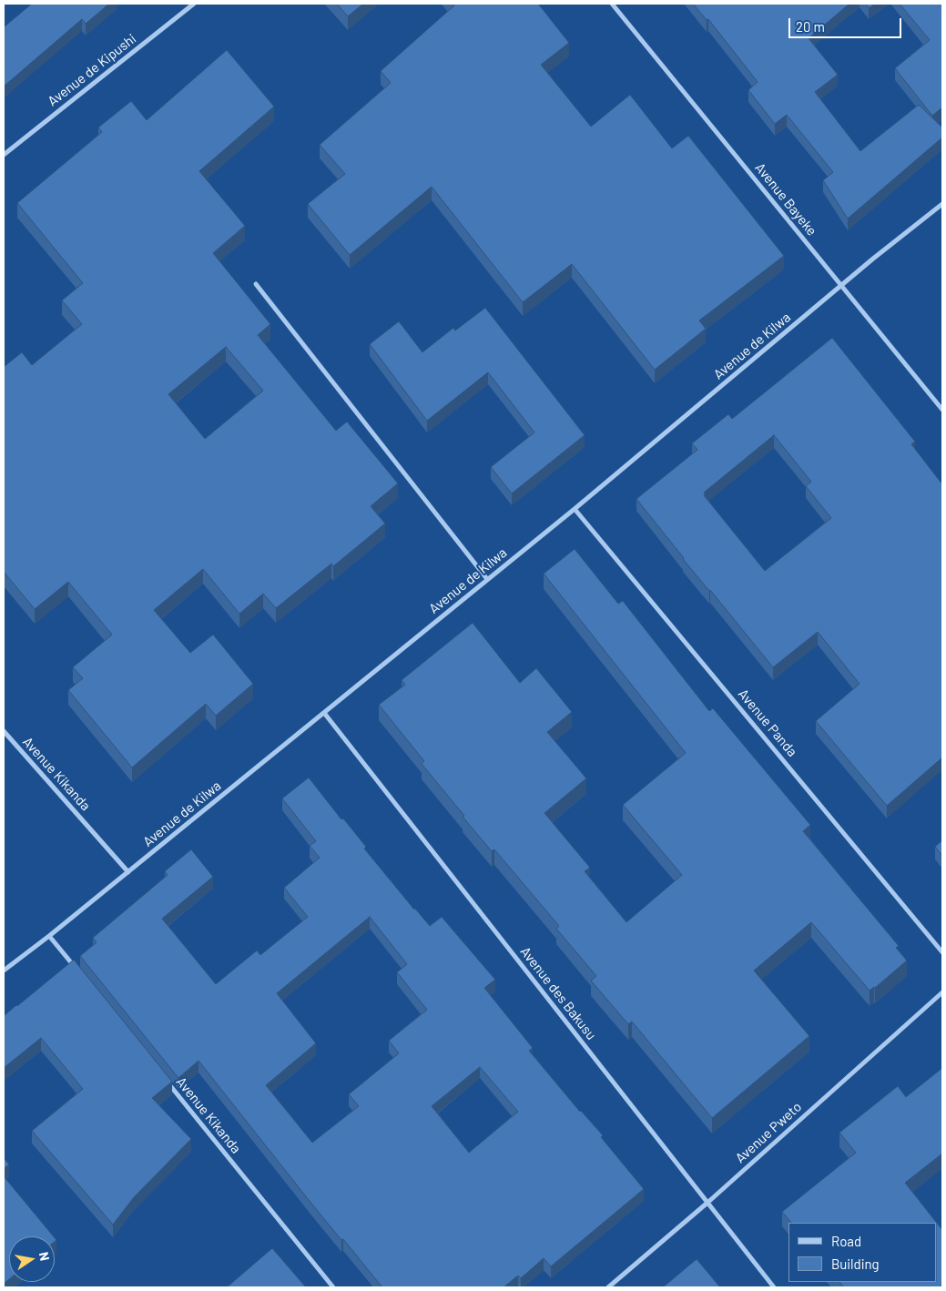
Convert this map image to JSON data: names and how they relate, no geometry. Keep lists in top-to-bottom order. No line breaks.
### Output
{"streets":{"street":["Avenue de Kipushi","Avenue Bayeke","Avenue de Kilwa","Avenue Panda","Avenue Kikanda","Avenue des Bakusu","Avenue Pweto"]},"crossings":[["Avenue Bayeke","Avenue de Kilwa"],["Avenue de Kilwa","Avenue Panda"],["Avenue de Kilwa","Avenue Kikanda"],["Avenue de Kilwa","Avenue des Bakusu"],["Avenue des Bakusu","Avenue Pweto"]],"legend":["Road","Building"],"scale_bar":"20 m","north":"right"}
